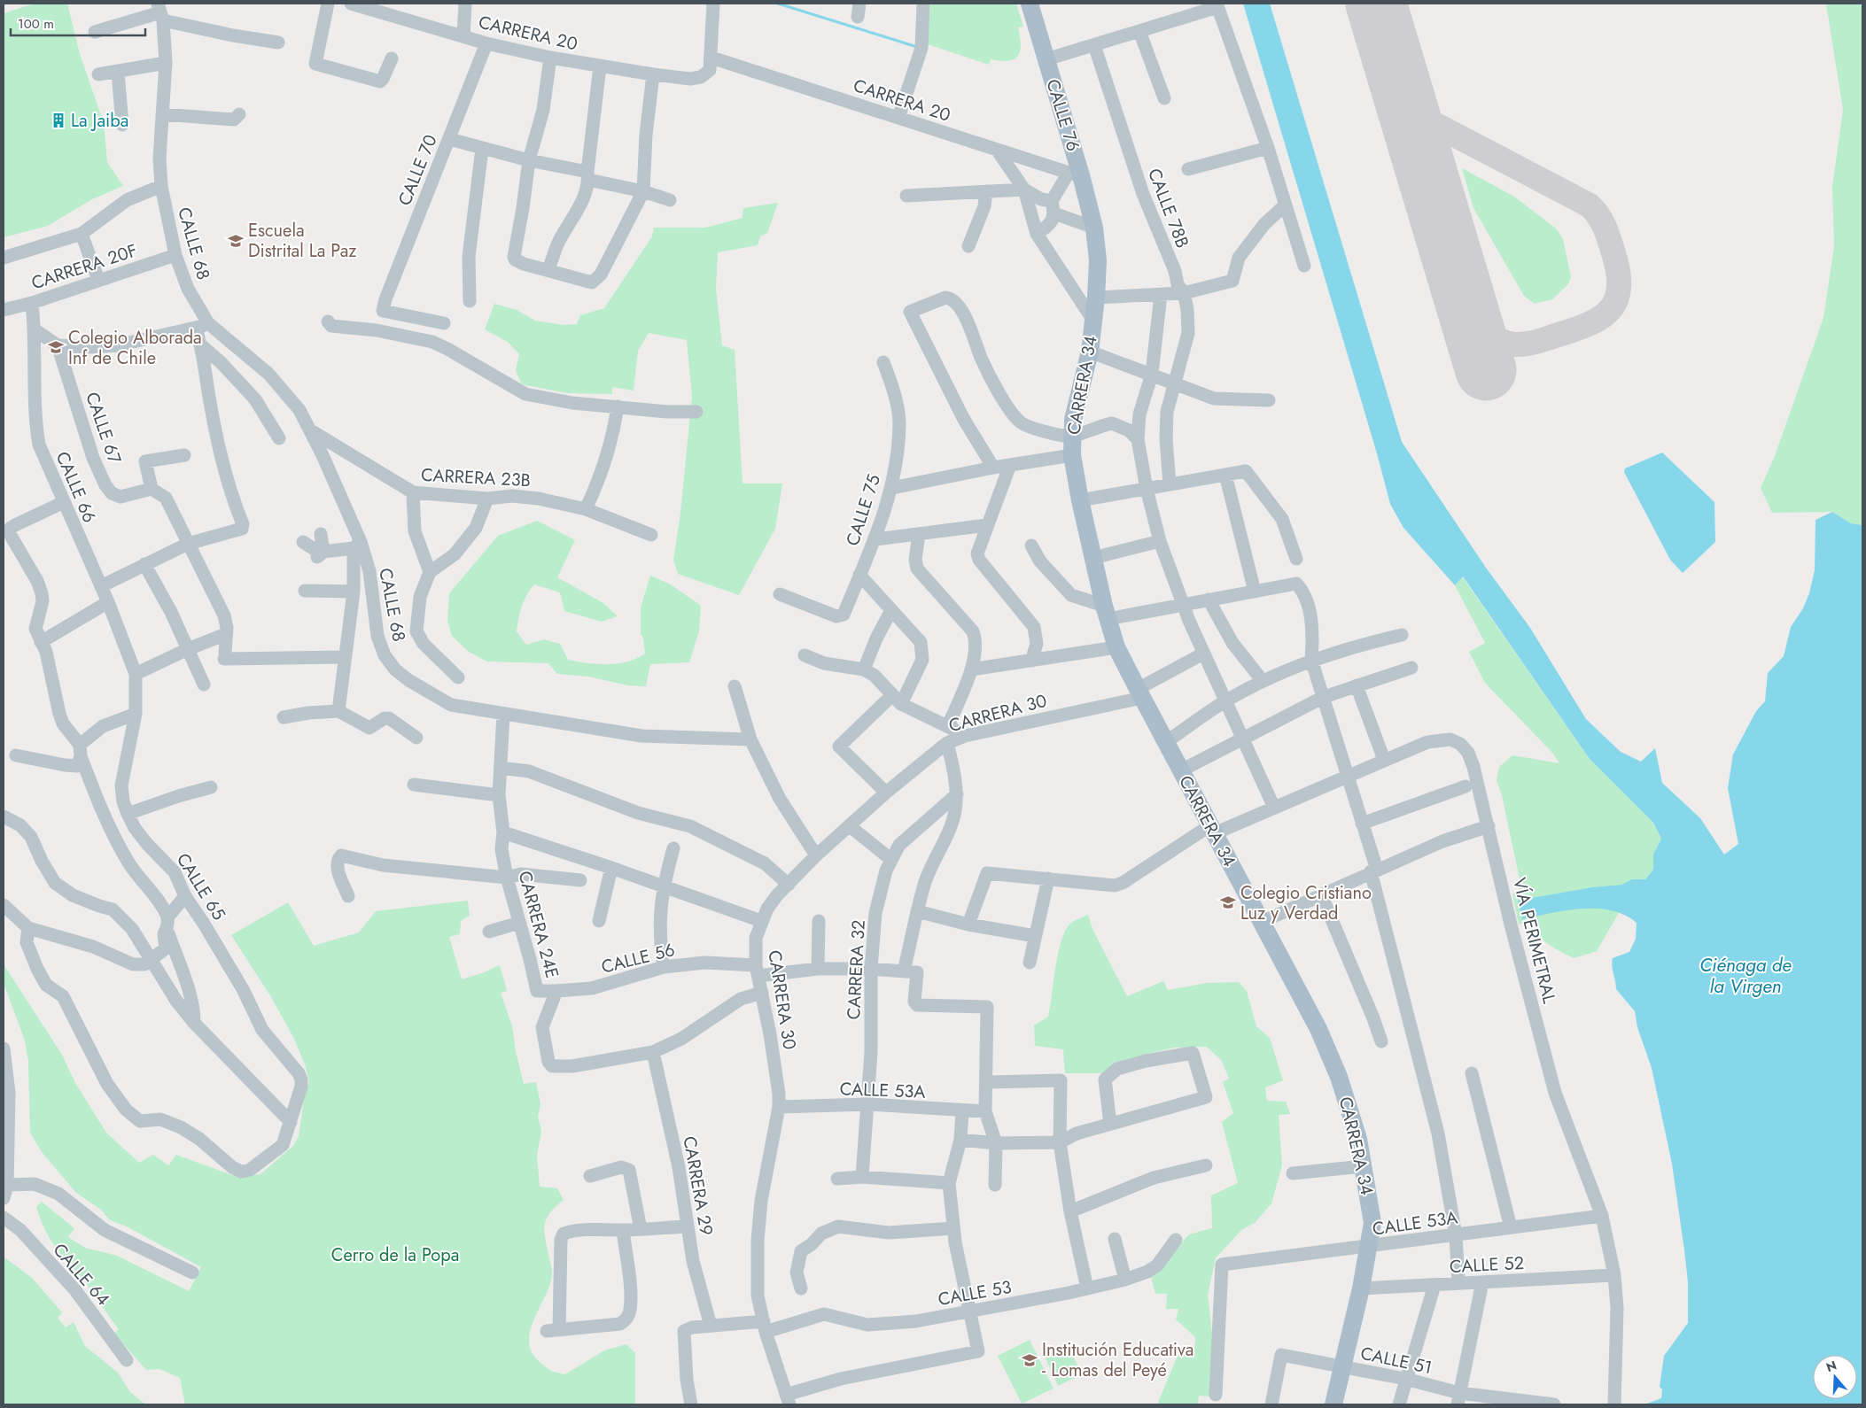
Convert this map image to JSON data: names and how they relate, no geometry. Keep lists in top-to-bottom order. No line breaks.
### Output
{"streets":{"main road":["CALLE 76","CARRERA 34"],"street":["CARRERA 20","CALLE 70","CALLE 78B","CALLE 68","CARRERA 20F","CALLE 67","CARRERA 23B","CALLE 66","CALLE 75","CARRERA 30","CALLE 65","CARRERA 24E","VÍA PERIMETRAL","CALLE 56","CARRERA 32","CALLE 53A","CARRERA 29","CALLE 52","CALLE 64","CALLE 53","CALLE 51"]},"crossings":[["CARRERA 20","CALLE 76"],["CARRERA 20","CALLE 70"],["CALLE 76","CARRERA 34"],["CALLE 68","CARRERA 20F"],["CALLE 68","CARRERA 23B"],["CALLE 68","CARRERA 24E"],["CARRERA 20F","CALLE 66"],["CARRERA 34","CARRERA 30"],["CARRERA 34","VÍA PERIMETRAL"],["CARRERA 34","CALLE 53A"],["CARRERA 34","CALLE 52"],["CARRERA 34","CALLE 51"],["CALLE 66","CALLE 65"],["CARRERA 30","CALLE 56"],["CARRERA 30","CALLE 53A"],["CARRERA 30","CALLE 53"],["CARRERA 24E","CALLE 56"],["CARRERA 24E","CARRERA 29"],["VÍA PERIMETRAL","CALLE 53A"],["VÍA PERIMETRAL","CALLE 52"],["CALLE 56","CARRERA 32"],["CARRERA 32","CALLE 53A"],["CARRERA 29","CALLE 53"]],"water":["Ciénaga de la Virgen"],"parks":["Cerro de la Popa"],"places":{"building":["La Jaiba"],"school or university":["Escuela Distrital La Paz","Colegio Alborada Inf de Chile","Colegio Cristiano Luz y Verdad","Institución Educativa - Lomas del Peyé"]},"scale_bar":"100 m","north":"top"}
